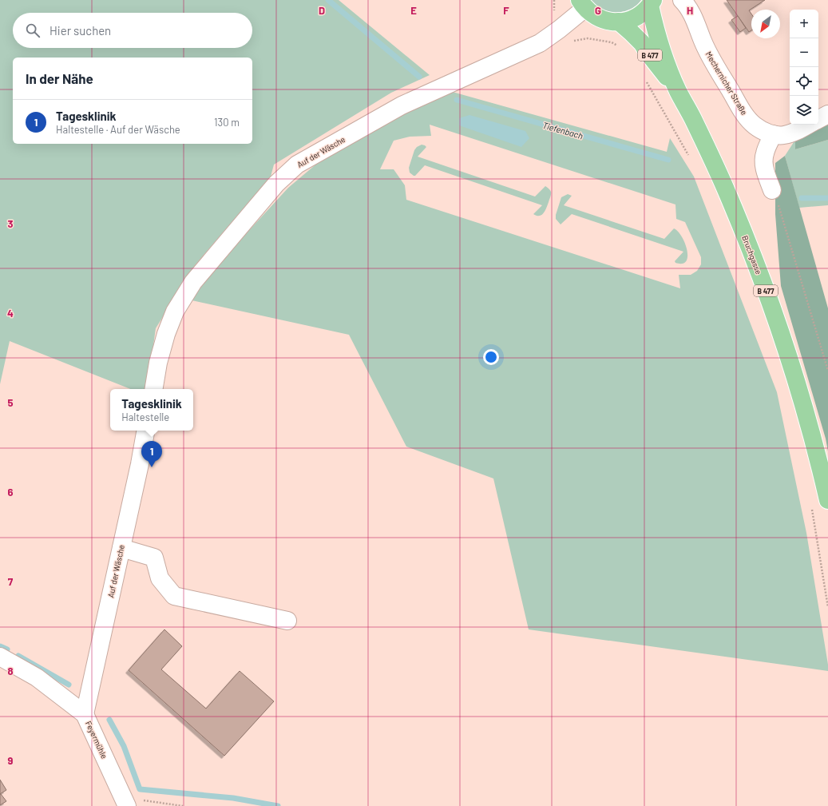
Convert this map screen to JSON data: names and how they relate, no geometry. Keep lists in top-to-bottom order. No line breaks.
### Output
{"streets":{"main road":["B 477","Bruchgasse"],"street":["Mechernicher Straße","Auf der Wäsche","Feyermühle"]},"crossings":[["B 477","Auf der Wäsche"],["B 477","Bruchgasse"],["Auf der Wäsche","Feyermühle"]],"water":["Tiefenbach"],"north":"bottom left","page":{"map_buttons":["+","−"],"search":"Hier suchen","heading":"In der Nähe","list":[{"mark":"1","name":"Tagesklinik","note":"Haltestelle · Auf der Wäsche","value":"130 m"}],"popup":["Tagesklinik","Haltestelle"],"pins":"1"},"grid":{"columns":["D","E","F","G","H"],"rows":["3","4","5","6","7","8","9"]}}
